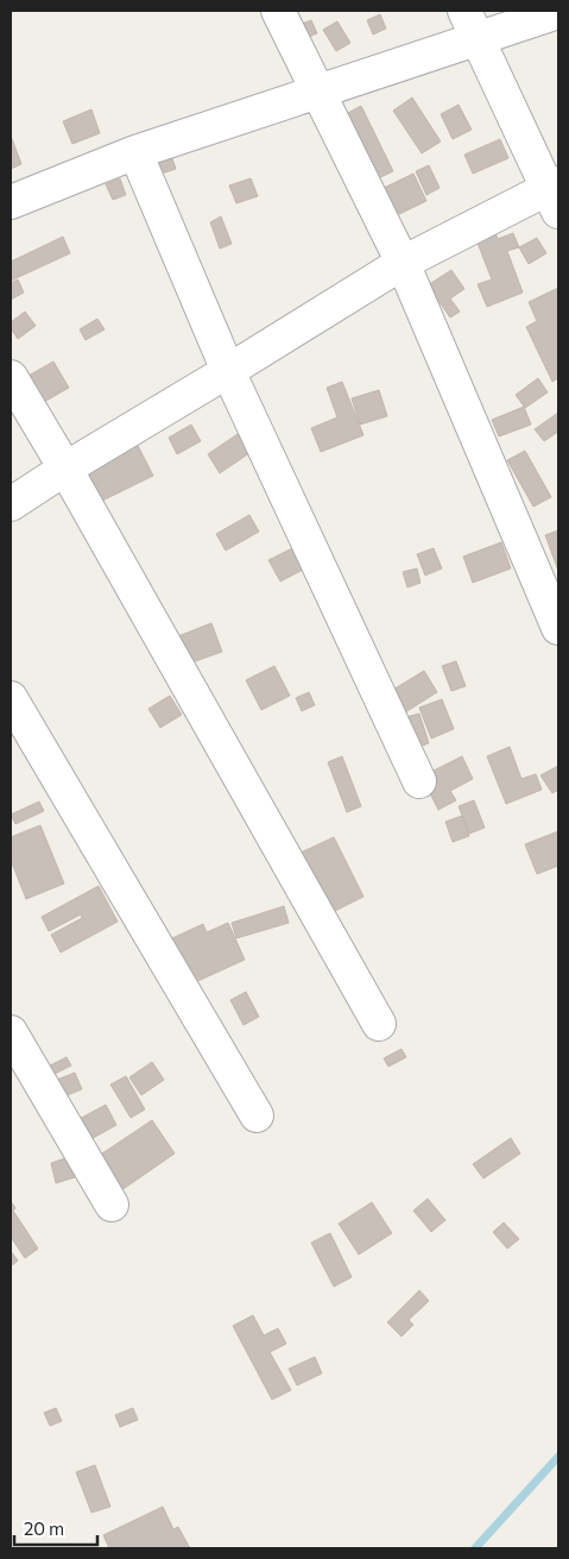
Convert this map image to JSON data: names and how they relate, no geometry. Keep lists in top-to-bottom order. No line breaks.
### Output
{"scale_bar":"20 m"}
